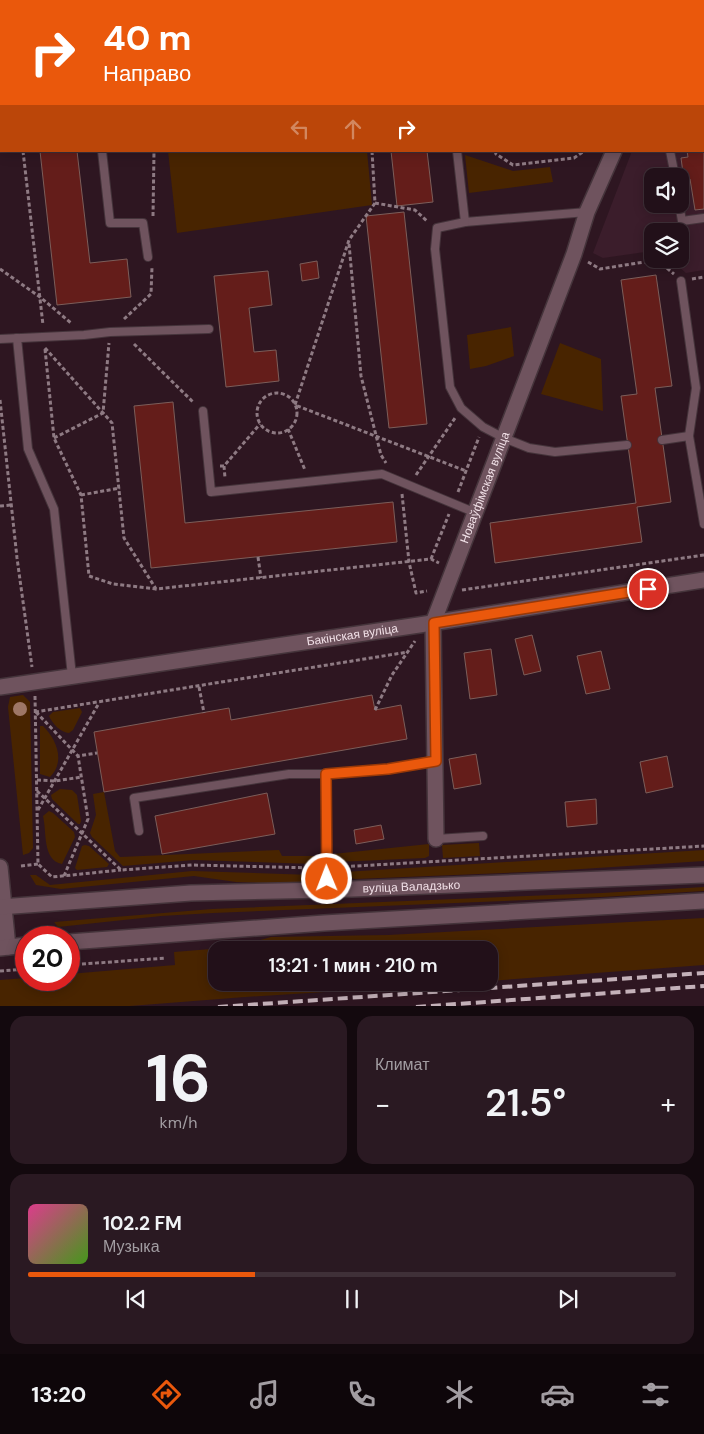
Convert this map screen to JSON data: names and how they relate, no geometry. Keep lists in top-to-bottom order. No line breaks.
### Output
{"streets":{"street":["Новаўфімская вуліца","Бакінская вуліца","вуліца Валадзько"]},"crossings":[["Новаўфімская вуліца","Бакінская вуліца"]],"page":{"turn":["40 m","Направо"],"limit":"20","trip":"13:21 · 1 мин · 210 m","tile":[["16","km/h"],"Климат"],"heat":["−","21.5°","+"],"song":["102.2 FM","Музыка"],"tabs":"13:20"}}
